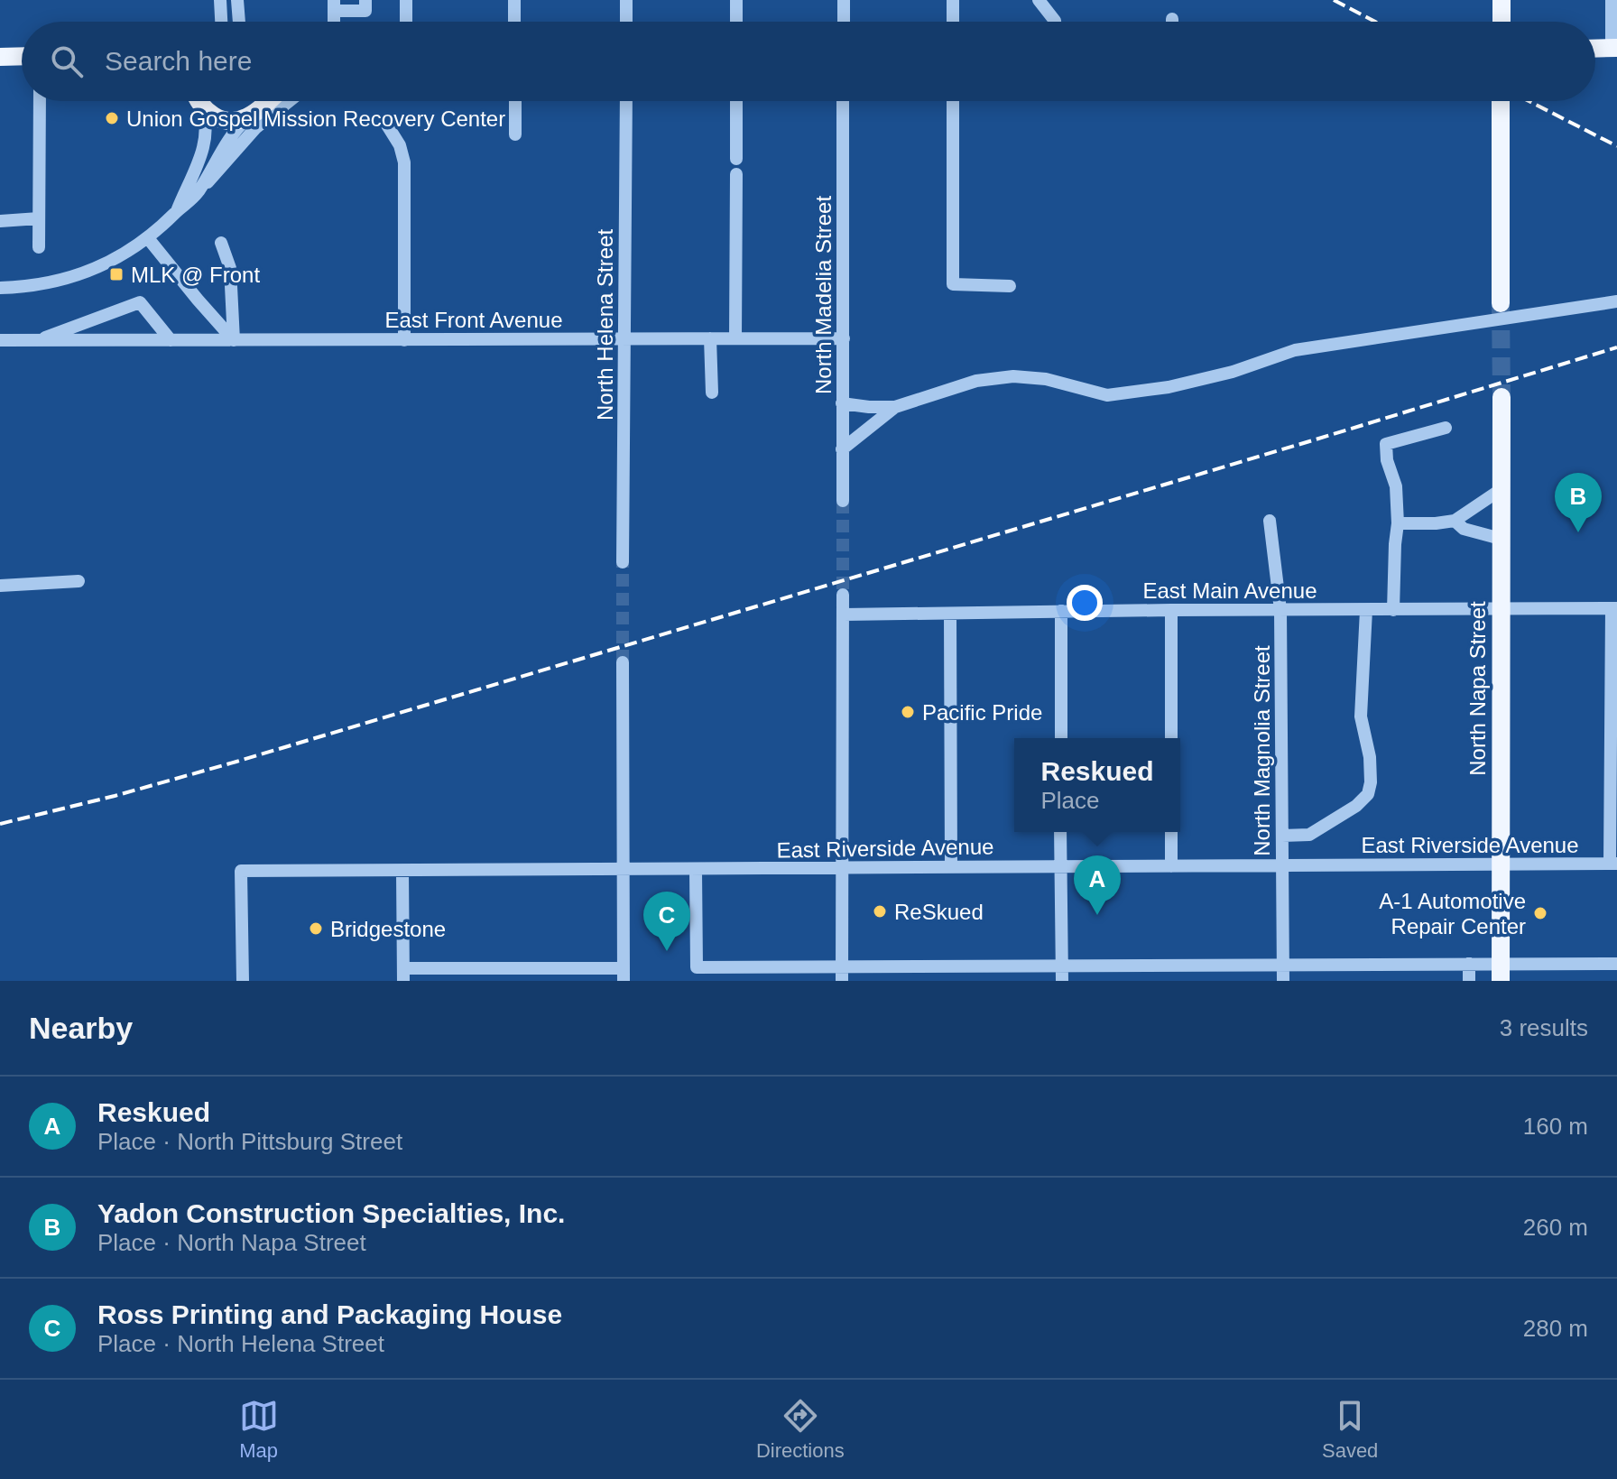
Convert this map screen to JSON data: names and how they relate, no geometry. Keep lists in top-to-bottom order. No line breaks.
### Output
{"streets":{"main road":["North Napa Street"],"street":["North Madelia Street","East Front Avenue","North Helena Street","East Main Avenue","North Magnolia Street","East Riverside Avenue"]},"crossings":[["North Madelia Street","East Front Avenue"],["East Front Avenue","North Helena Street"],["East Main Avenue","North Napa Street"],["East Main Avenue","North Magnolia Street"],["North Napa Street","East Riverside Avenue"],["North Magnolia Street","East Riverside Avenue"]],"places":{"other":["Union Gospel Mission Recovery Center","Pacific Pride","ReSkued","A-1 Automotive Repair Center","Bridgestone"],"transit":["MLK @ Front"]},"page":{"search":"Search here","pins":["B","A","C"],"popup":["Reskued","Place"],"heading":["Nearby","3 results"],"list":[{"mark":"A","name":"Reskued","note":"Place · North Pittsburg Street","value":"160 m"},{"mark":"B","name":"Yadon Construction Specialties, Inc.","note":"Place · North Napa Street","value":"260 m"},{"mark":"C","name":"Ross Printing and Packaging House","note":"Place · North Helena Street","value":"280 m"}],"nav":["Map","Directions","Saved"]}}
